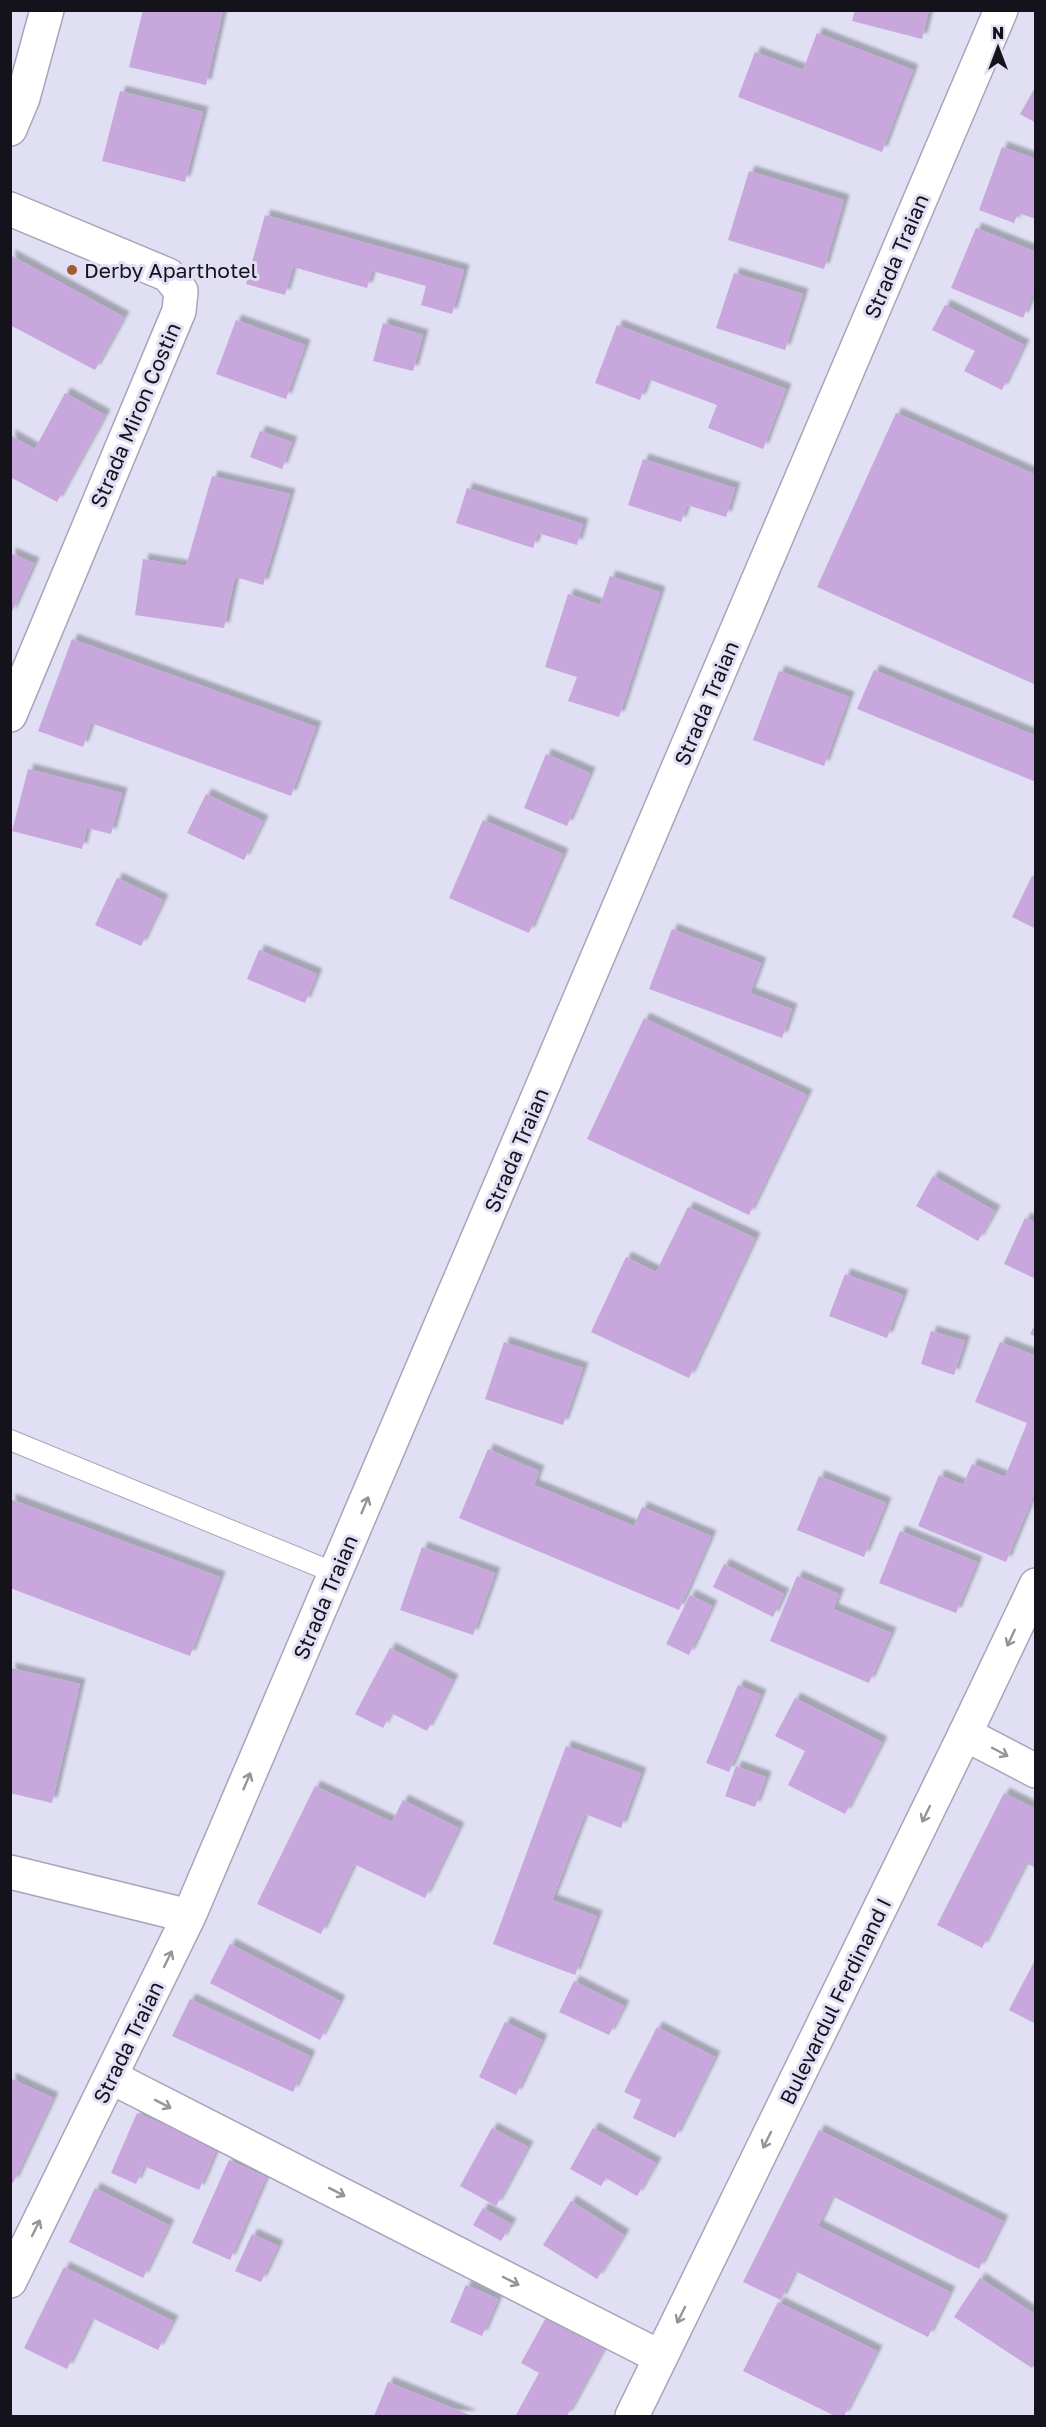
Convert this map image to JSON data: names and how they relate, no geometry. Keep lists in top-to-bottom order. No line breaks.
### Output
{"streets":{"street":["Strada Traian","Strada Miron Costin","Bulevardul Ferdinand I"]},"one_way":["Strada Traian","Bulevardul Ferdinand I"],"places":["Derby Aparthotel"],"north":"top"}
